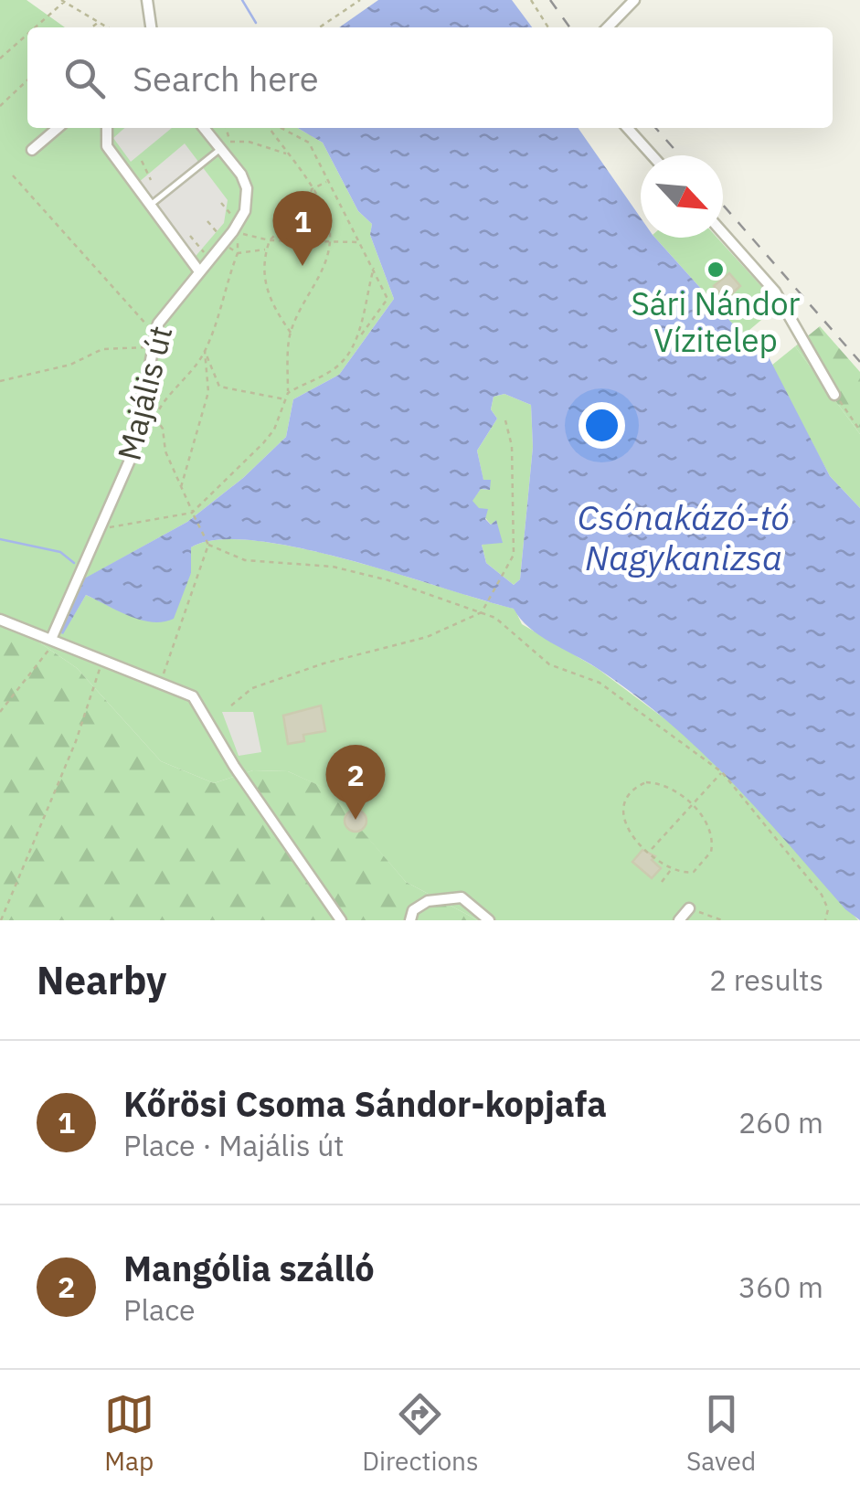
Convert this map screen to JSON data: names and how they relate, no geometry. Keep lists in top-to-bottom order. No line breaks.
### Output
{"streets":{"street":["Majális út"]},"water":["Csónakázó-tó Nagykanizsa"],"places":["Sári Nándor Vízitelep"],"north":"bottom right","page":{"search":"Search here","pins":["1","2"],"heading":["Nearby","2 results"],"list":[{"mark":"1","name":"Kőrösi Csoma Sándor-kopjafa","note":"Place · Majális út","value":"260 m"},{"mark":"2","name":"Mangólia szálló","note":"Place","value":"360 m"}],"nav":["Map","Directions","Saved"]}}
